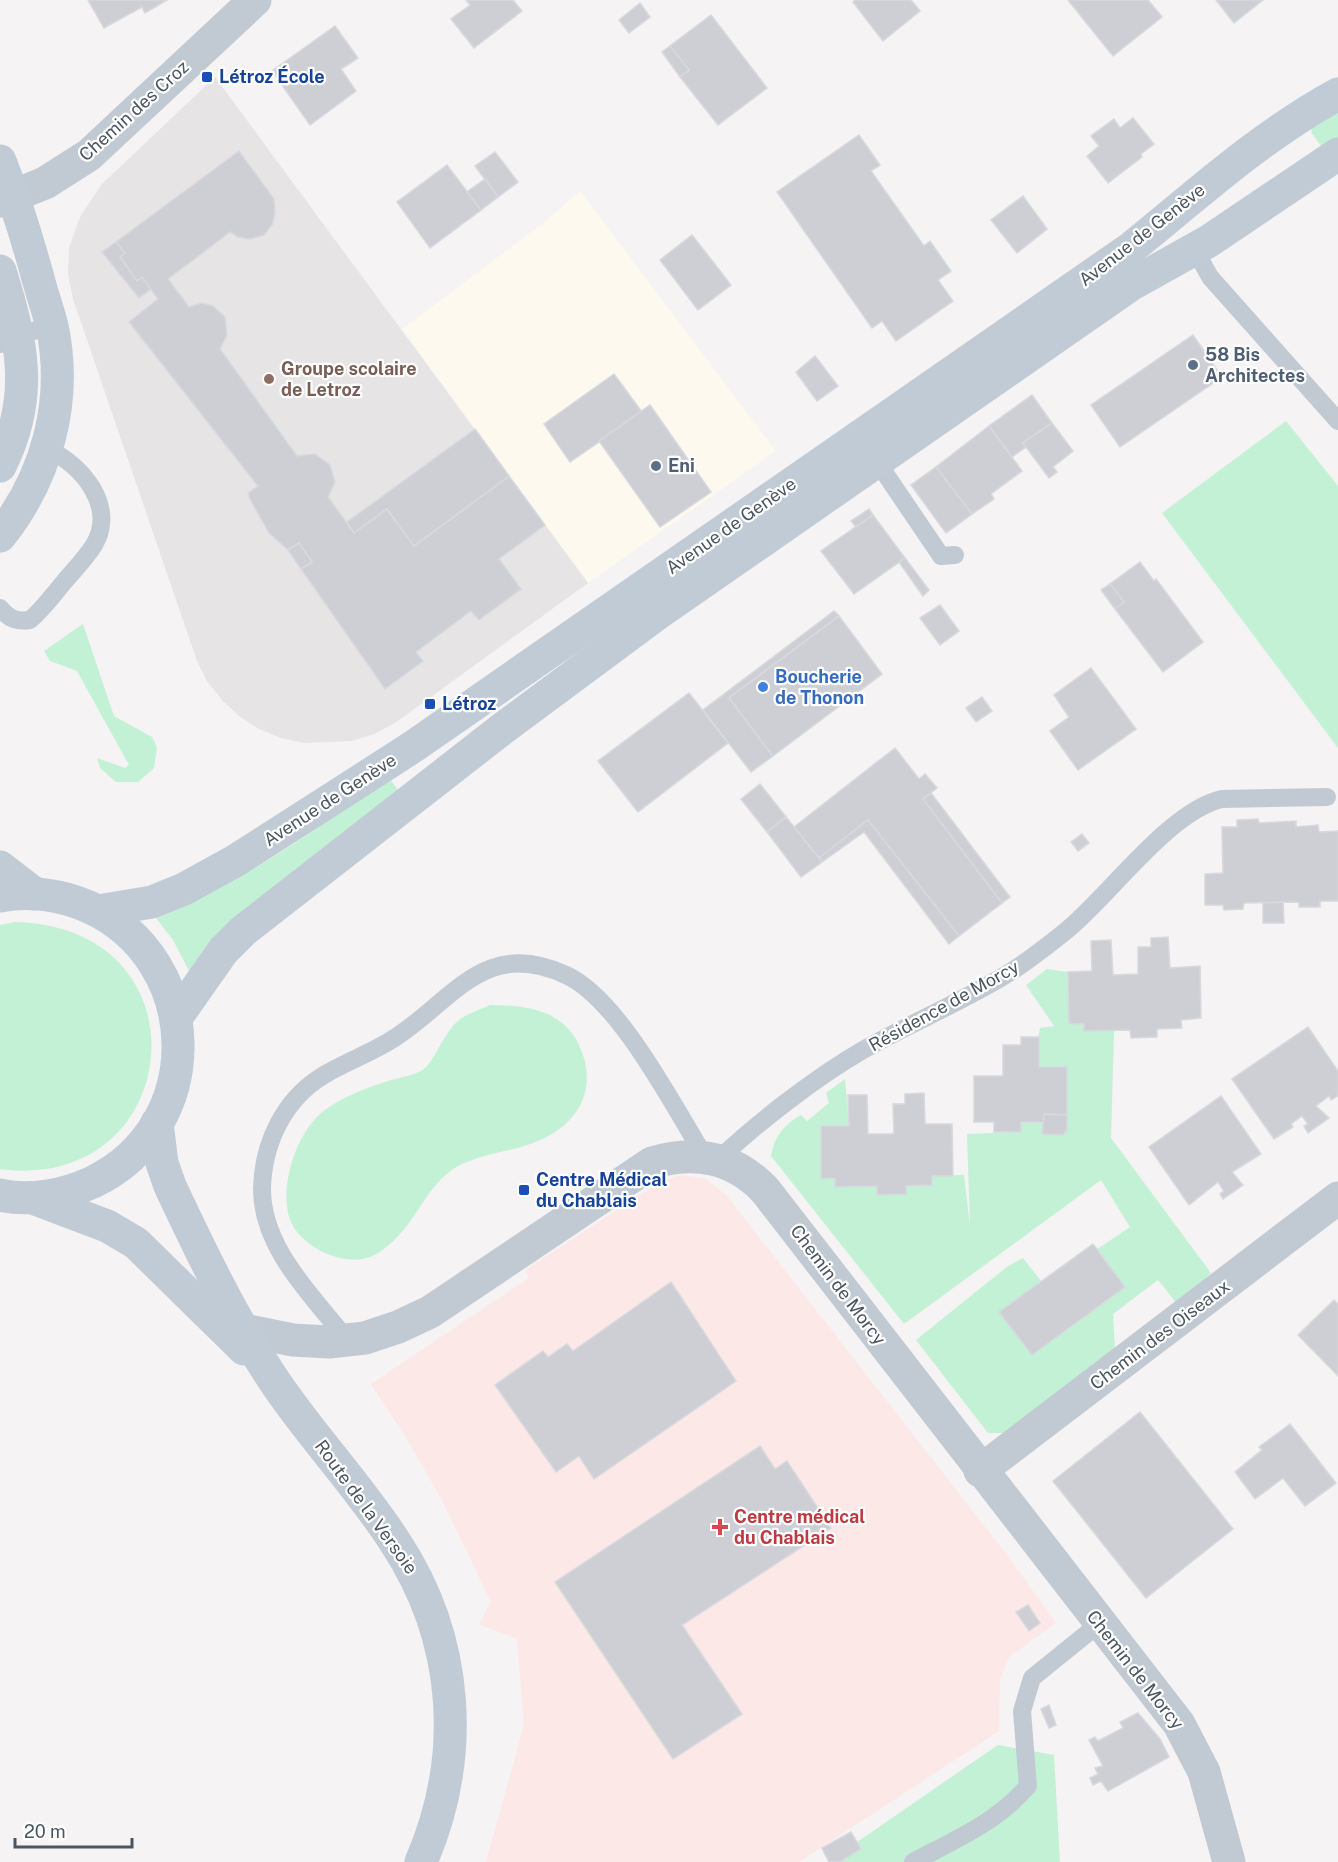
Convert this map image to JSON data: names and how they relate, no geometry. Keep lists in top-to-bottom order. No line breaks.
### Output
{"streets":{"main road":["Avenue de Genève","Route de la Versoie"],"street":["Chemin des Croz","Chemin de Morcy","Chemin des Oiseaux"],"lane":["Résidence de Morcy"]},"crossings":[["Résidence de Morcy","Chemin de Morcy"],["Chemin de Morcy","Chemin des Oiseaux"],["Chemin de Morcy","Route de la Versoie"]],"places":{"transit":["Létroz École","Létroz","Centre Médical du Chablais"],"other":["58 Bis Architectes","Groupe scolaire de Letroz","Eni","Boucherie de Thonon"],"health":["Centre médical du Chablais"]},"scale_bar":"20 m"}
